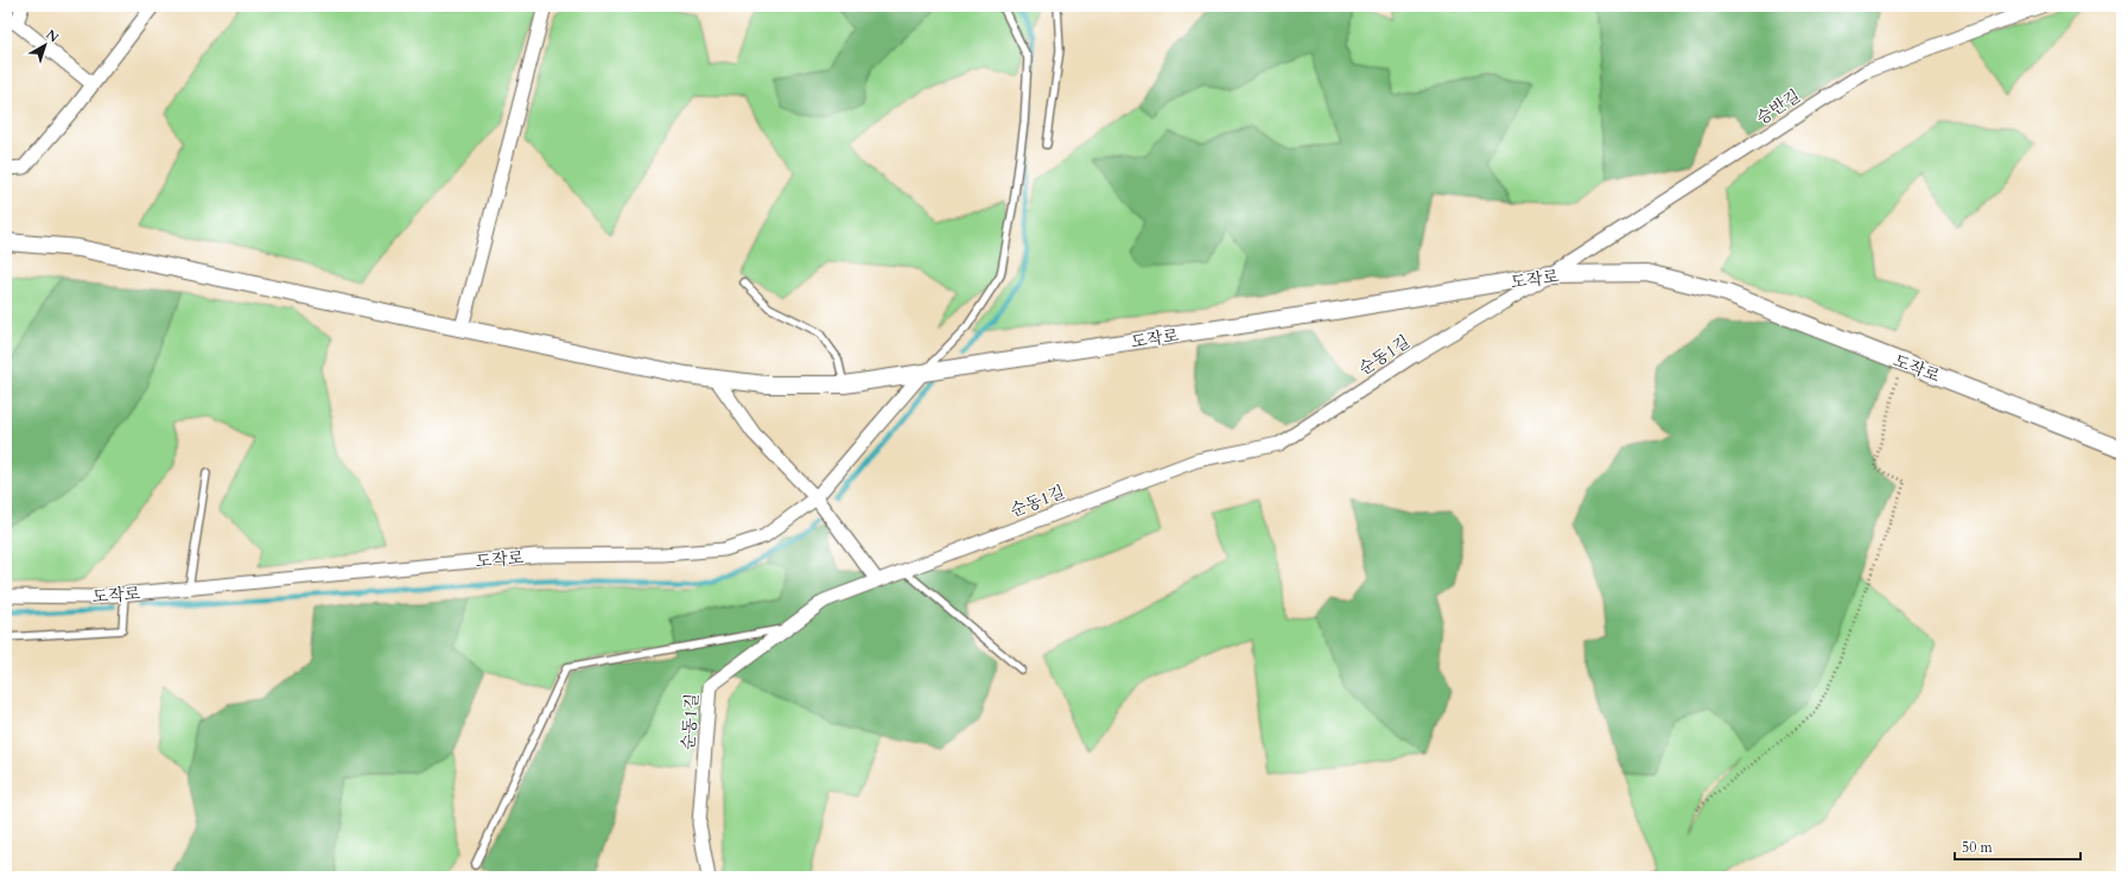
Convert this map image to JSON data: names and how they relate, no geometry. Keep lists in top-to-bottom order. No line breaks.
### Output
{"streets":{"street":["승반길","도작로","순동1길"]},"crossings":[["승반길","도작로"],["승반길","순동1길"],["도작로","순동1길"]],"scale_bar":"50 m","north":"top right"}
